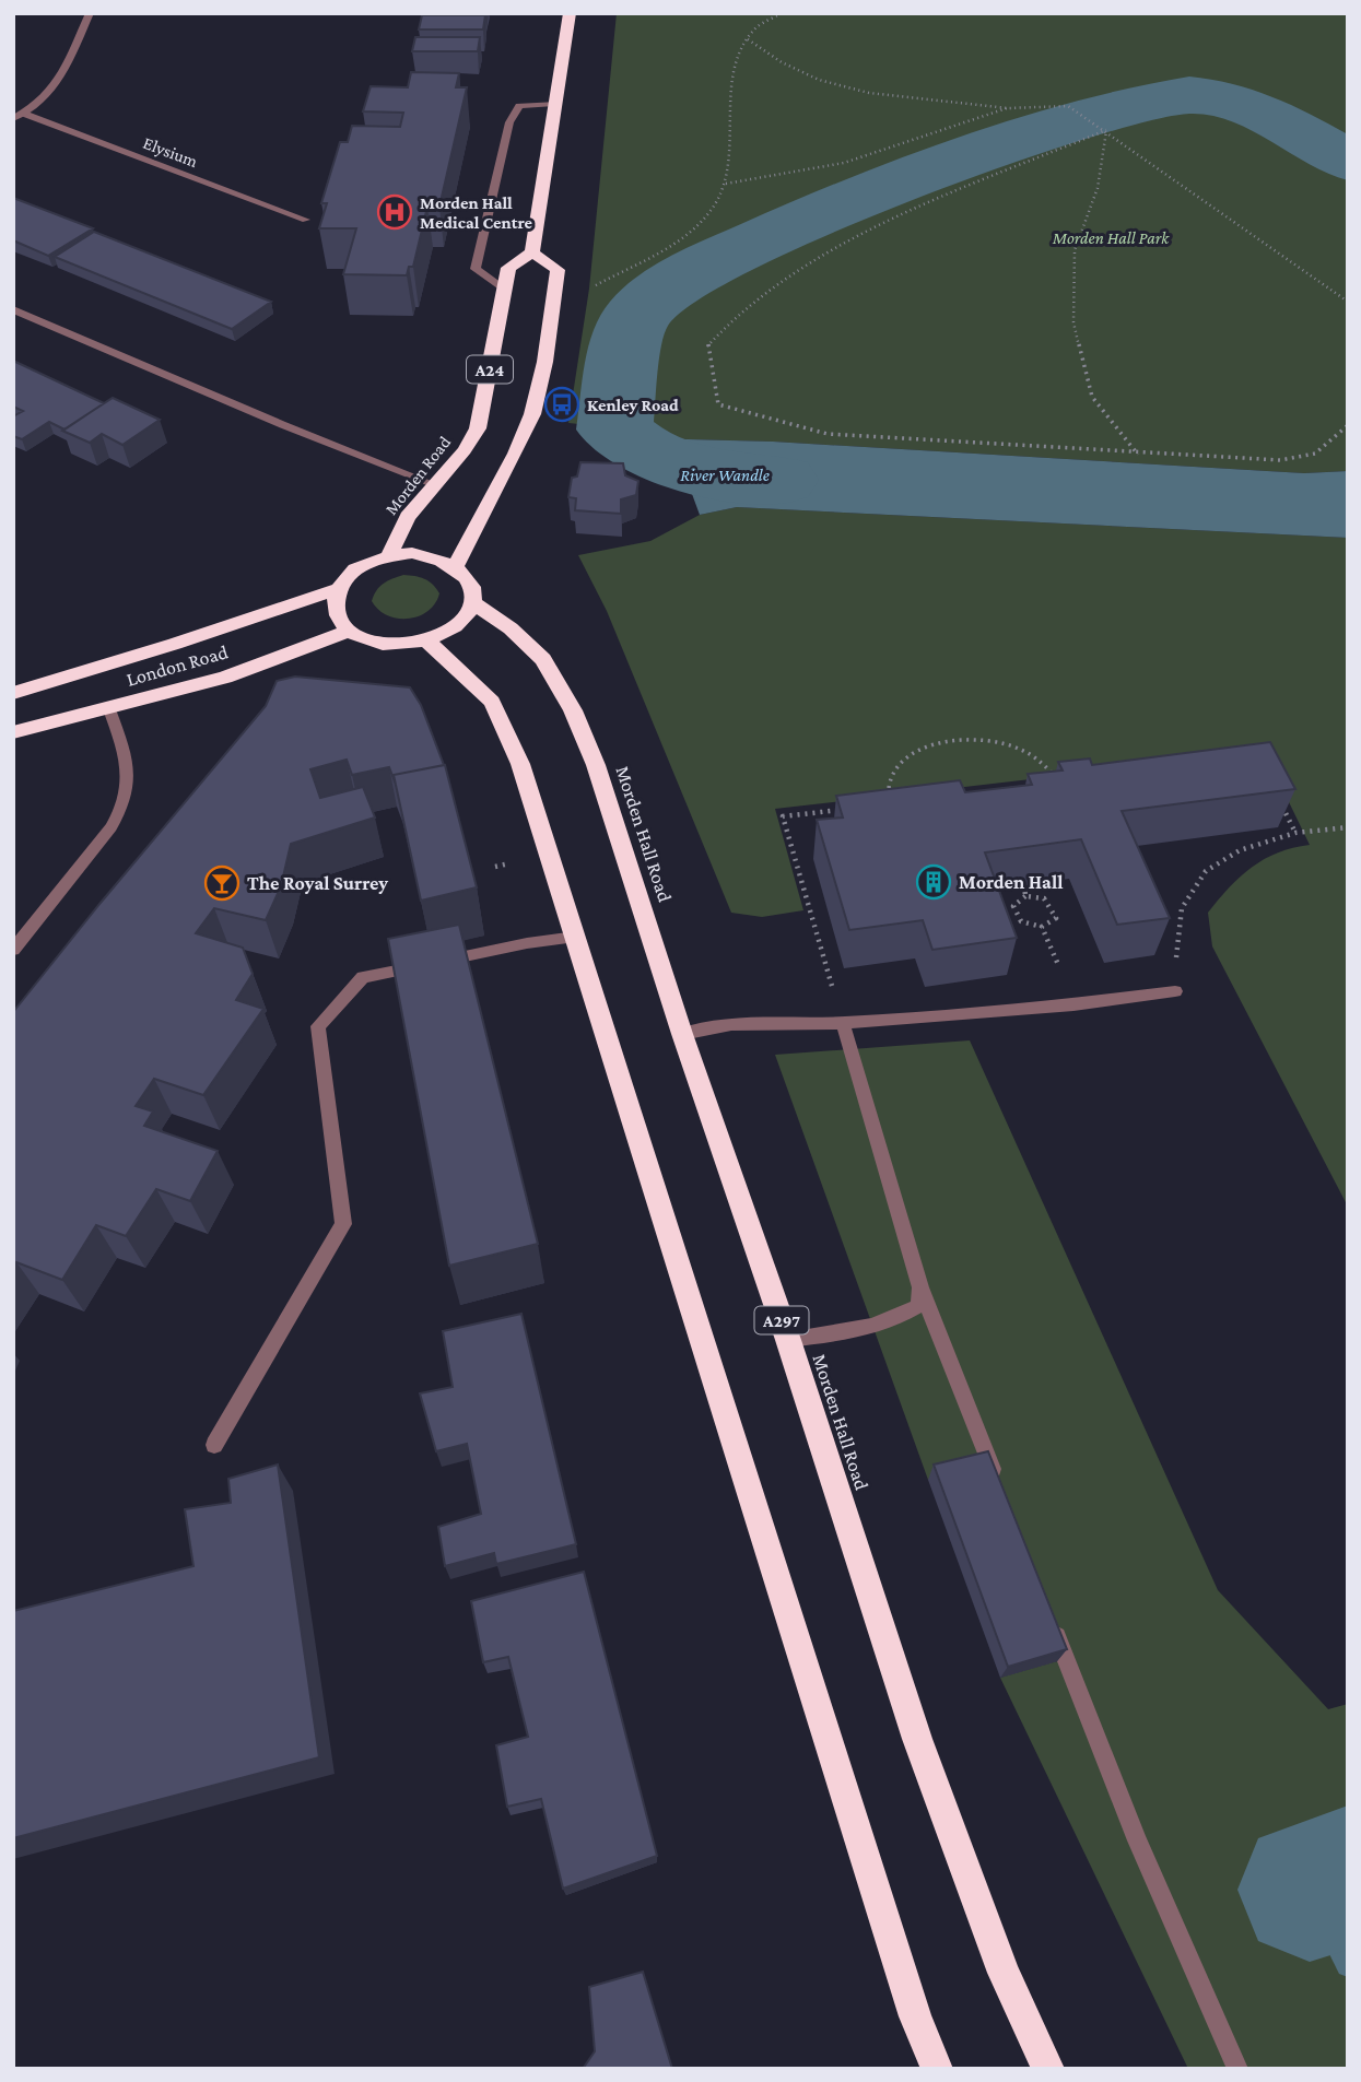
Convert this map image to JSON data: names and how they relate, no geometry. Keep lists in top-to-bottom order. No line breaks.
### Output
{"streets":{"highway":["A24","Morden Road","London Road","Morden Hall Road","A297"],"street":["Elysium"]},"crossings":[["A24","Morden Road"],["A24","London Road"],["A24","Morden Hall Road"],["Morden Road","London Road"],["Morden Road","Morden Hall Road"],["London Road","Morden Hall Road"]],"water":["River Wandle"],"parks":["Morden Hall Park"],"places":{"hospital":["Morden Hall Medical Centre"],"bus stop":["Kenley Road"],"building":["Morden Hall"],"bar":["The Royal Surrey"]}}
